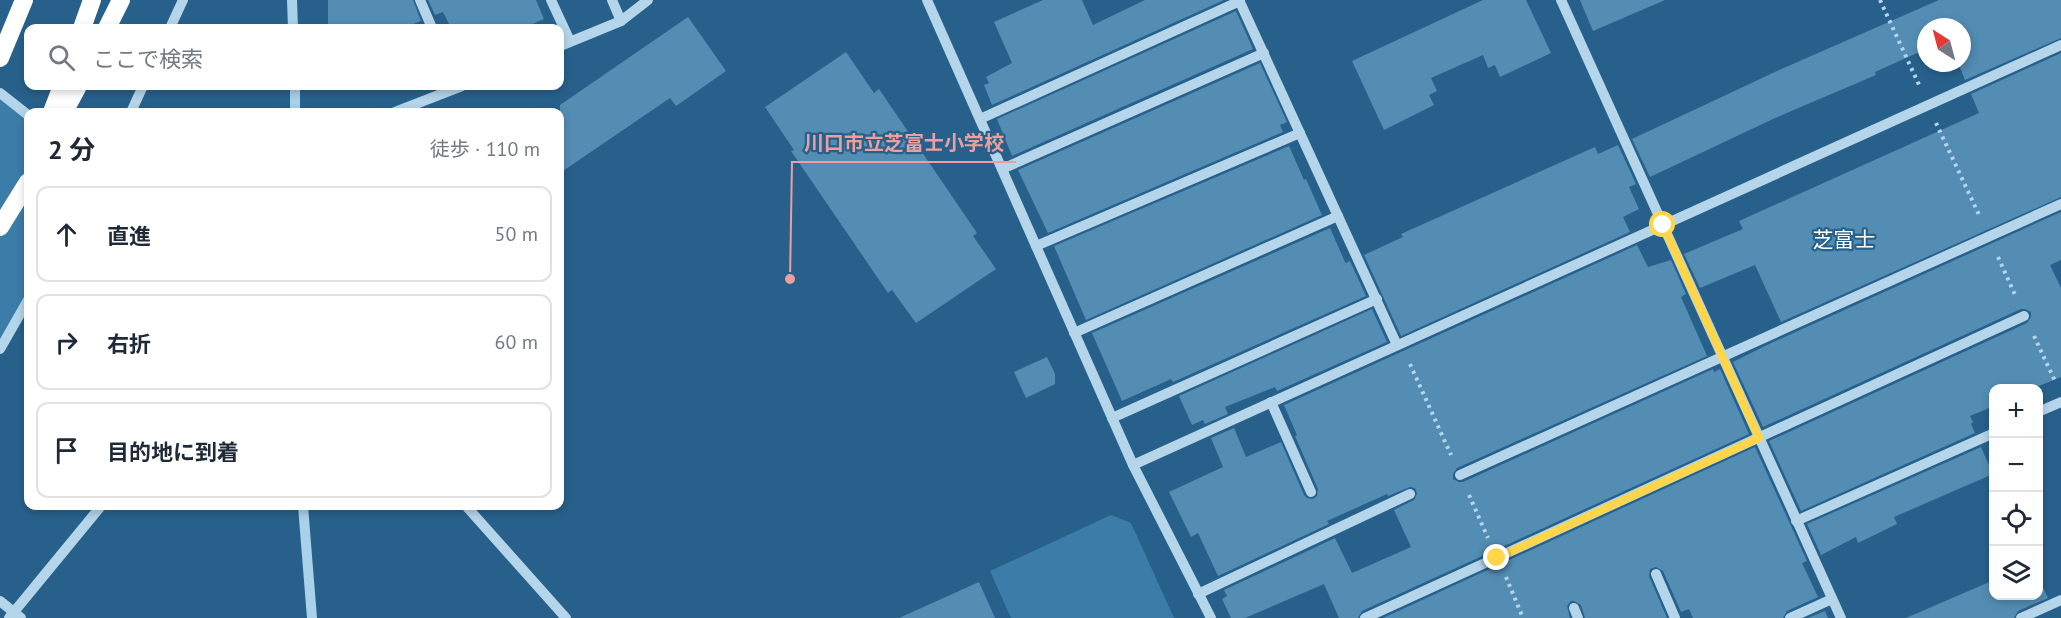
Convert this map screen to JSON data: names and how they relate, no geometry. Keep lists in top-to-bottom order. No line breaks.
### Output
{"districts":["芝富士"],"places":["川口市立芝富士小学校"],"north":"top left","page":{"search":"ここで検索","heading":["2 分","徒歩 · 110 m"],"list":[["直進","50 m"],["右折","60 m"],"目的地に到着"],"map_buttons":["+","−"]}}
